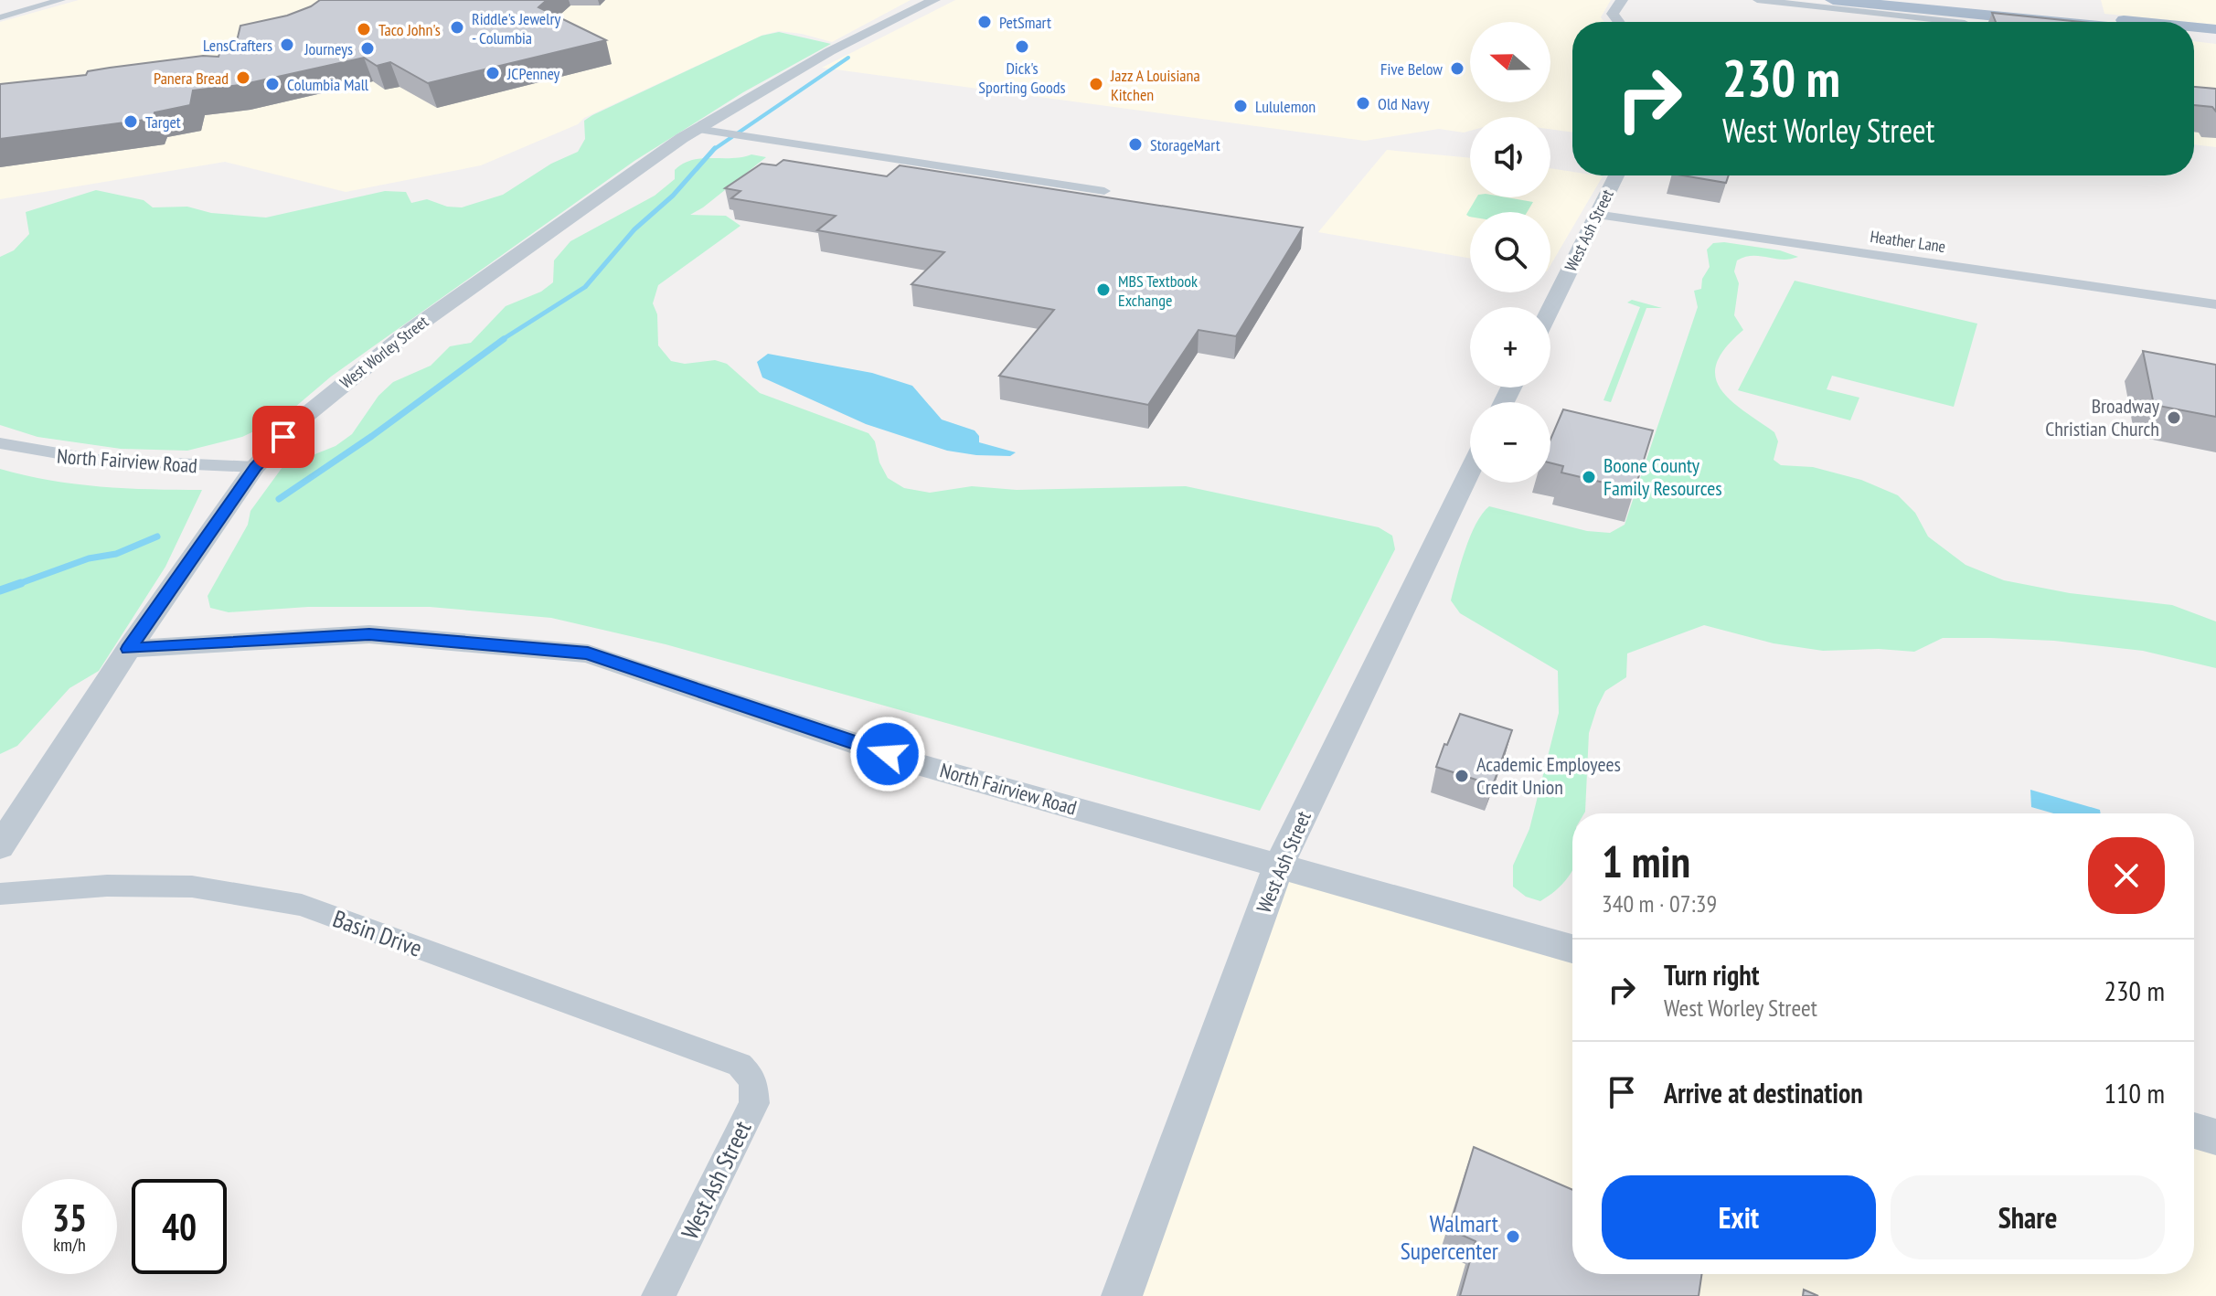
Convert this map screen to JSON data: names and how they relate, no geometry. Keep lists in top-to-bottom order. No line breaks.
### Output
{"streets":{"street":["West Ash Street","Heather Lane","West Worley Street","North Fairview Road","Basin Drive"]},"crossings":[["West Ash Street","Heather Lane"],["West Ash Street","North Fairview Road"],["West Ash Street","Basin Drive"],["West Worley Street","North Fairview Road"]],"places":["PetSmart","Riddle's Jewelry - Columbia","Taco John's","LensCrafters","Dick's Sporting Goods","Journeys","Five Below","JCPenney","Panera Bread","Columbia Mall","Jazz A Louisiana Kitchen","Old Navy","Lululemon","Target","StorageMart","MBS Textbook Exchange","Broadway Christian Church","Boone County Family Resources","Academic Employees Credit Union","Walmart Supercenter"],"north":"left","page":{"map_buttons":["+","−"],"turn":["230 m","West Worley Street"],"heading":["1 min","340 m · 07:39"],"list":[{"name":"Turn right","note":"West Worley Street","value":"230 m"},{"name":"Arrive at destination","value":"110 m"}],"buttons":["Exit","Share"],"speed":"35 km/h","limit":"40"}}
